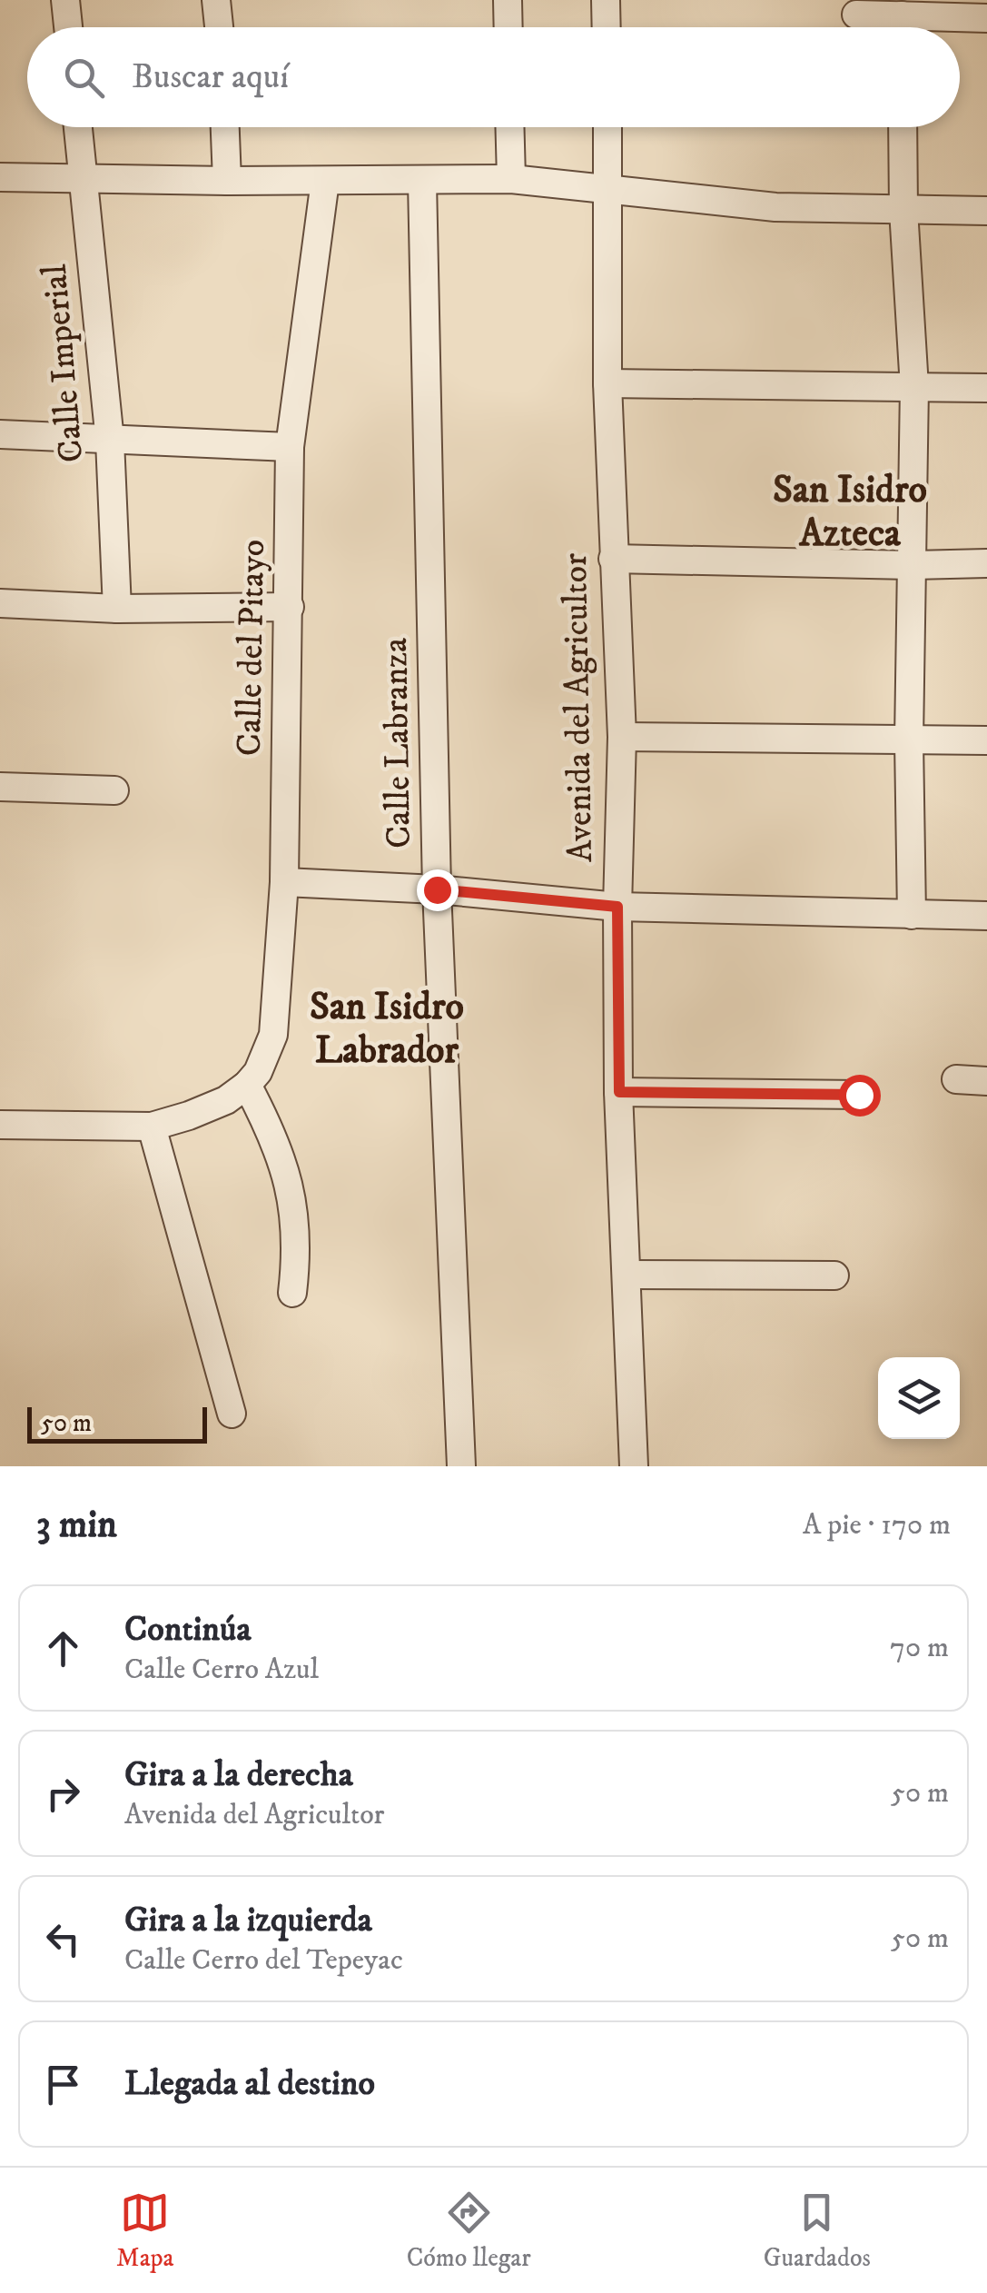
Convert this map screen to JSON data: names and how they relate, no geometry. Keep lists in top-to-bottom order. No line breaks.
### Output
{"streets":{"street":["Calle Imperial","Calle del Pitayo","Avenida del Agricultor","Calle Labranza"]},"districts":["San Isidro Azteca","San Isidro Labrador"],"scale_bar":"50 m","page":{"search":"Buscar aquí","scale":"50 m","heading":["3 min","A pie · 170 m"],"list":[["Continúa","Calle Cerro Azul","70 m"],["Gira a la derecha","Avenida del Agricultor","50 m"],["Gira a la izquierda","Calle Cerro del Tepeyac","50 m"],"Llegada al destino"],"nav":["Mapa","Cómo llegar","Guardados"]}}
